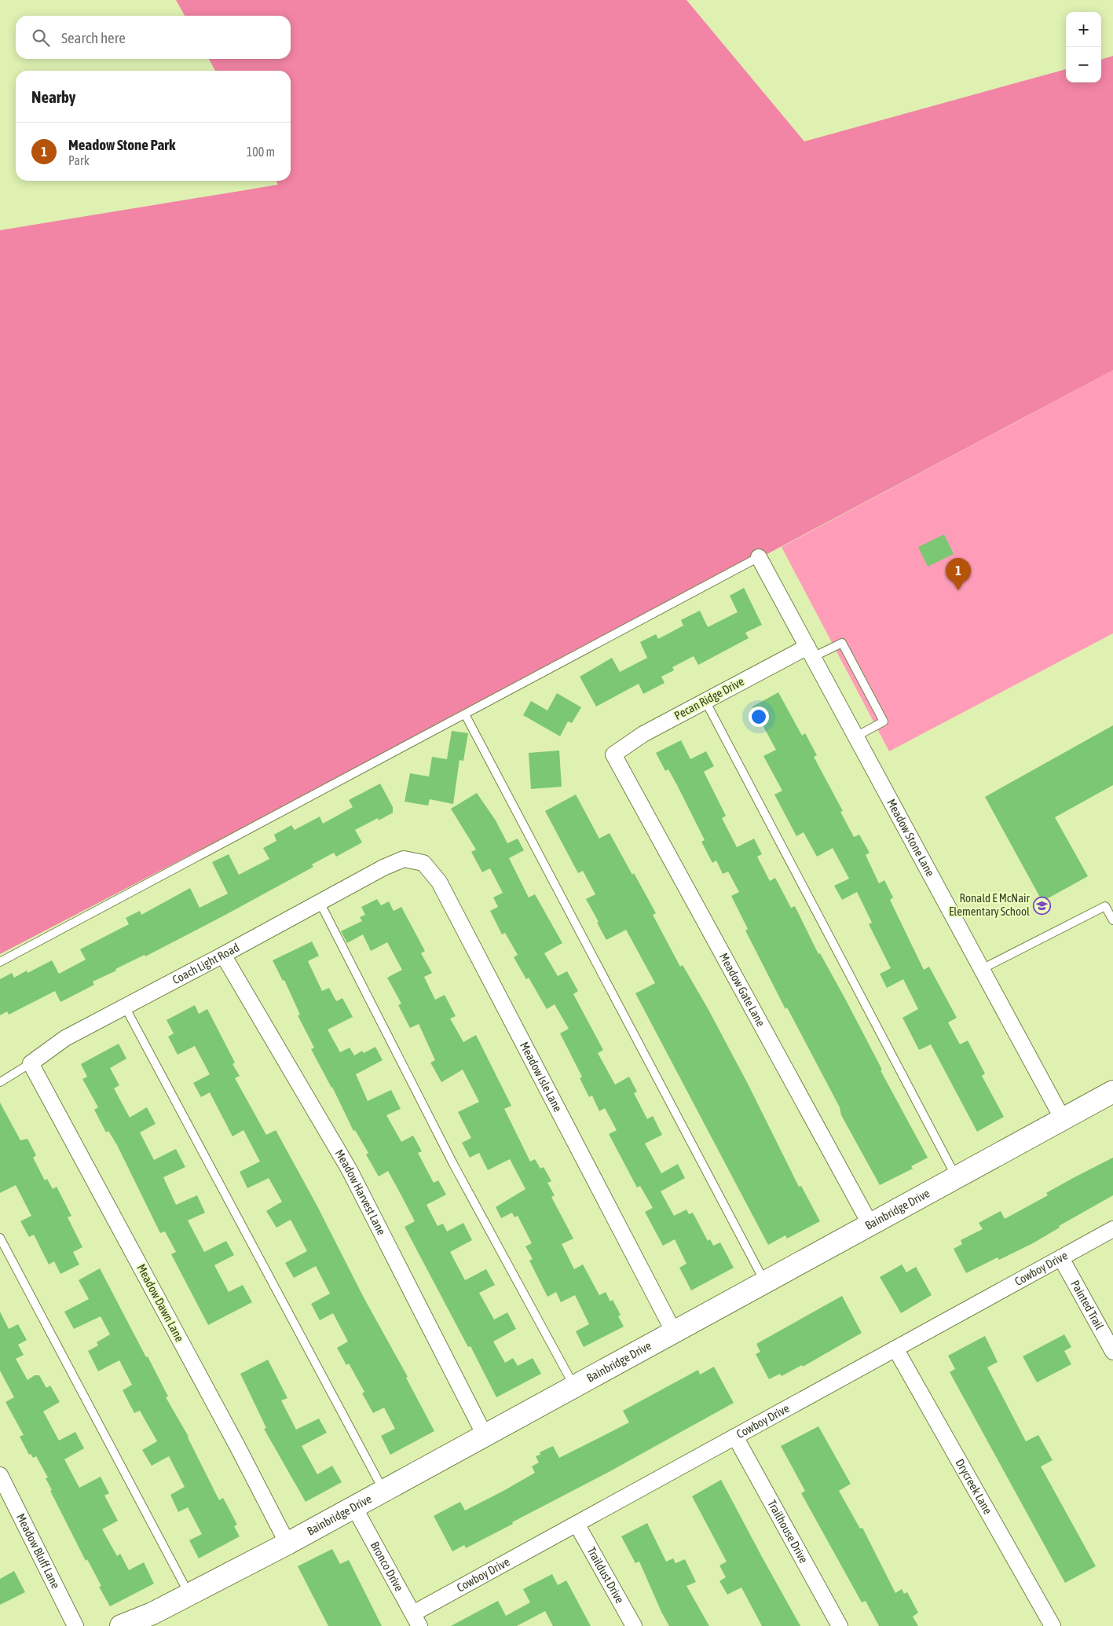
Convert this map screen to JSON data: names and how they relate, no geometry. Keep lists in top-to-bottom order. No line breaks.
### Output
{"streets":{"street":["Pecan Ridge Drive","Meadow Stone Lane","Coach Light Road","Meadow Gate Lane","Meadow Isle Lane","Meadow Harvest Lane","Bainbridge Drive","Cowboy Drive","Meadow Dawn Lane","Painted Trail","Drycreek Lane","Trailhouse Drive","Meadow Bluff Lane","Bronco Drive","Traildust Drive"]},"crossings":[["Pecan Ridge Drive","Meadow Stone Lane"],["Pecan Ridge Drive","Meadow Gate Lane"],["Meadow Stone Lane","Bainbridge Drive"],["Coach Light Road","Meadow Isle Lane"],["Coach Light Road","Meadow Harvest Lane"],["Coach Light Road","Meadow Dawn Lane"],["Meadow Gate Lane","Bainbridge Drive"],["Meadow Isle Lane","Bainbridge Drive"],["Meadow Harvest Lane","Bainbridge Drive"],["Bainbridge Drive","Meadow Dawn Lane"],["Bainbridge Drive","Bronco Drive"],["Cowboy Drive","Painted Trail"],["Cowboy Drive","Drycreek Lane"],["Cowboy Drive","Trailhouse Drive"],["Cowboy Drive","Bronco Drive"],["Cowboy Drive","Traildust Drive"]],"places":{"school or university":["Ronald E McNair Elementary School"]},"page":{"map_buttons":["+","−"],"search":"Search here","heading":"Nearby","list":[{"mark":"1","name":"Meadow Stone Park","note":"Park","value":"100 m"}],"pins":"1"}}
